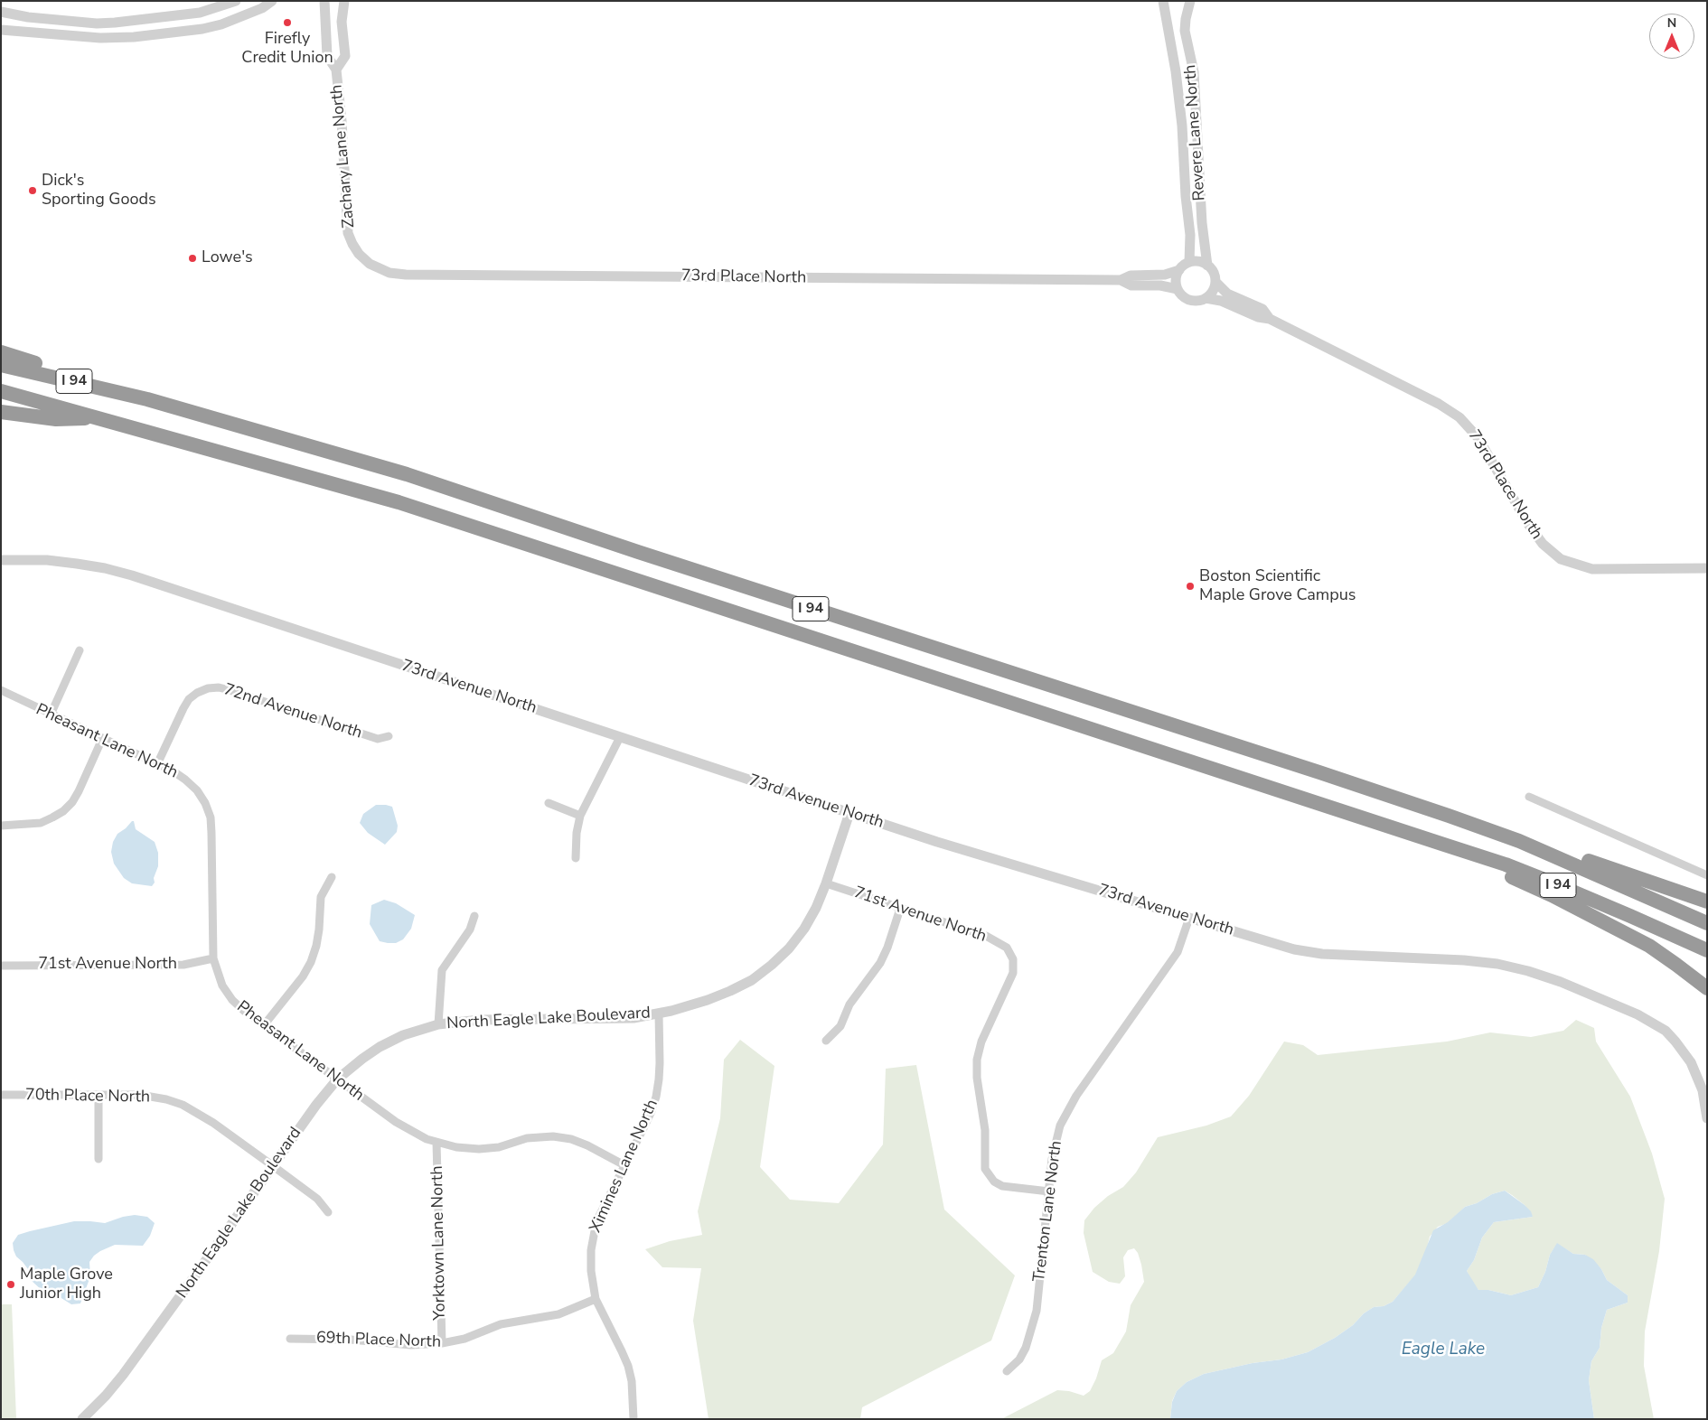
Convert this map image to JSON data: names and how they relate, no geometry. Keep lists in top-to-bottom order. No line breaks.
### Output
{"streets":{"highway":["I 94"],"street":["Revere Lane North","Zachary Lane North","73rd Place North","73rd Avenue North","72nd Avenue North","Pheasant Lane North","71st Avenue North","North Eagle Lake Boulevard","70th Place North","Ximines Lane North","Trenton Lane North","Yorktown Lane North","69th Place North"]},"crossings":[["Revere Lane North","73rd Place North"],["Zachary Lane North","73rd Place North"],["73rd Avenue North","North Eagle Lake Boulevard"],["73rd Avenue North","Trenton Lane North"],["72nd Avenue North","Pheasant Lane North"],["Pheasant Lane North","71st Avenue North"],["Pheasant Lane North","North Eagle Lake Boulevard"],["Pheasant Lane North","Ximines Lane North"],["Pheasant Lane North","Yorktown Lane North"],["71st Avenue North","North Eagle Lake Boulevard"],["71st Avenue North","Trenton Lane North"],["North Eagle Lake Boulevard","70th Place North"],["North Eagle Lake Boulevard","Ximines Lane North"],["Ximines Lane North","69th Place North"],["Yorktown Lane North","69th Place North"]],"water":["Eagle Lake"],"places":["Firefly Credit Union","Dick's Sporting Goods","Lowe's","Boston Scientific Maple Grove Campus","Maple Grove Junior High"],"north":"top"}
